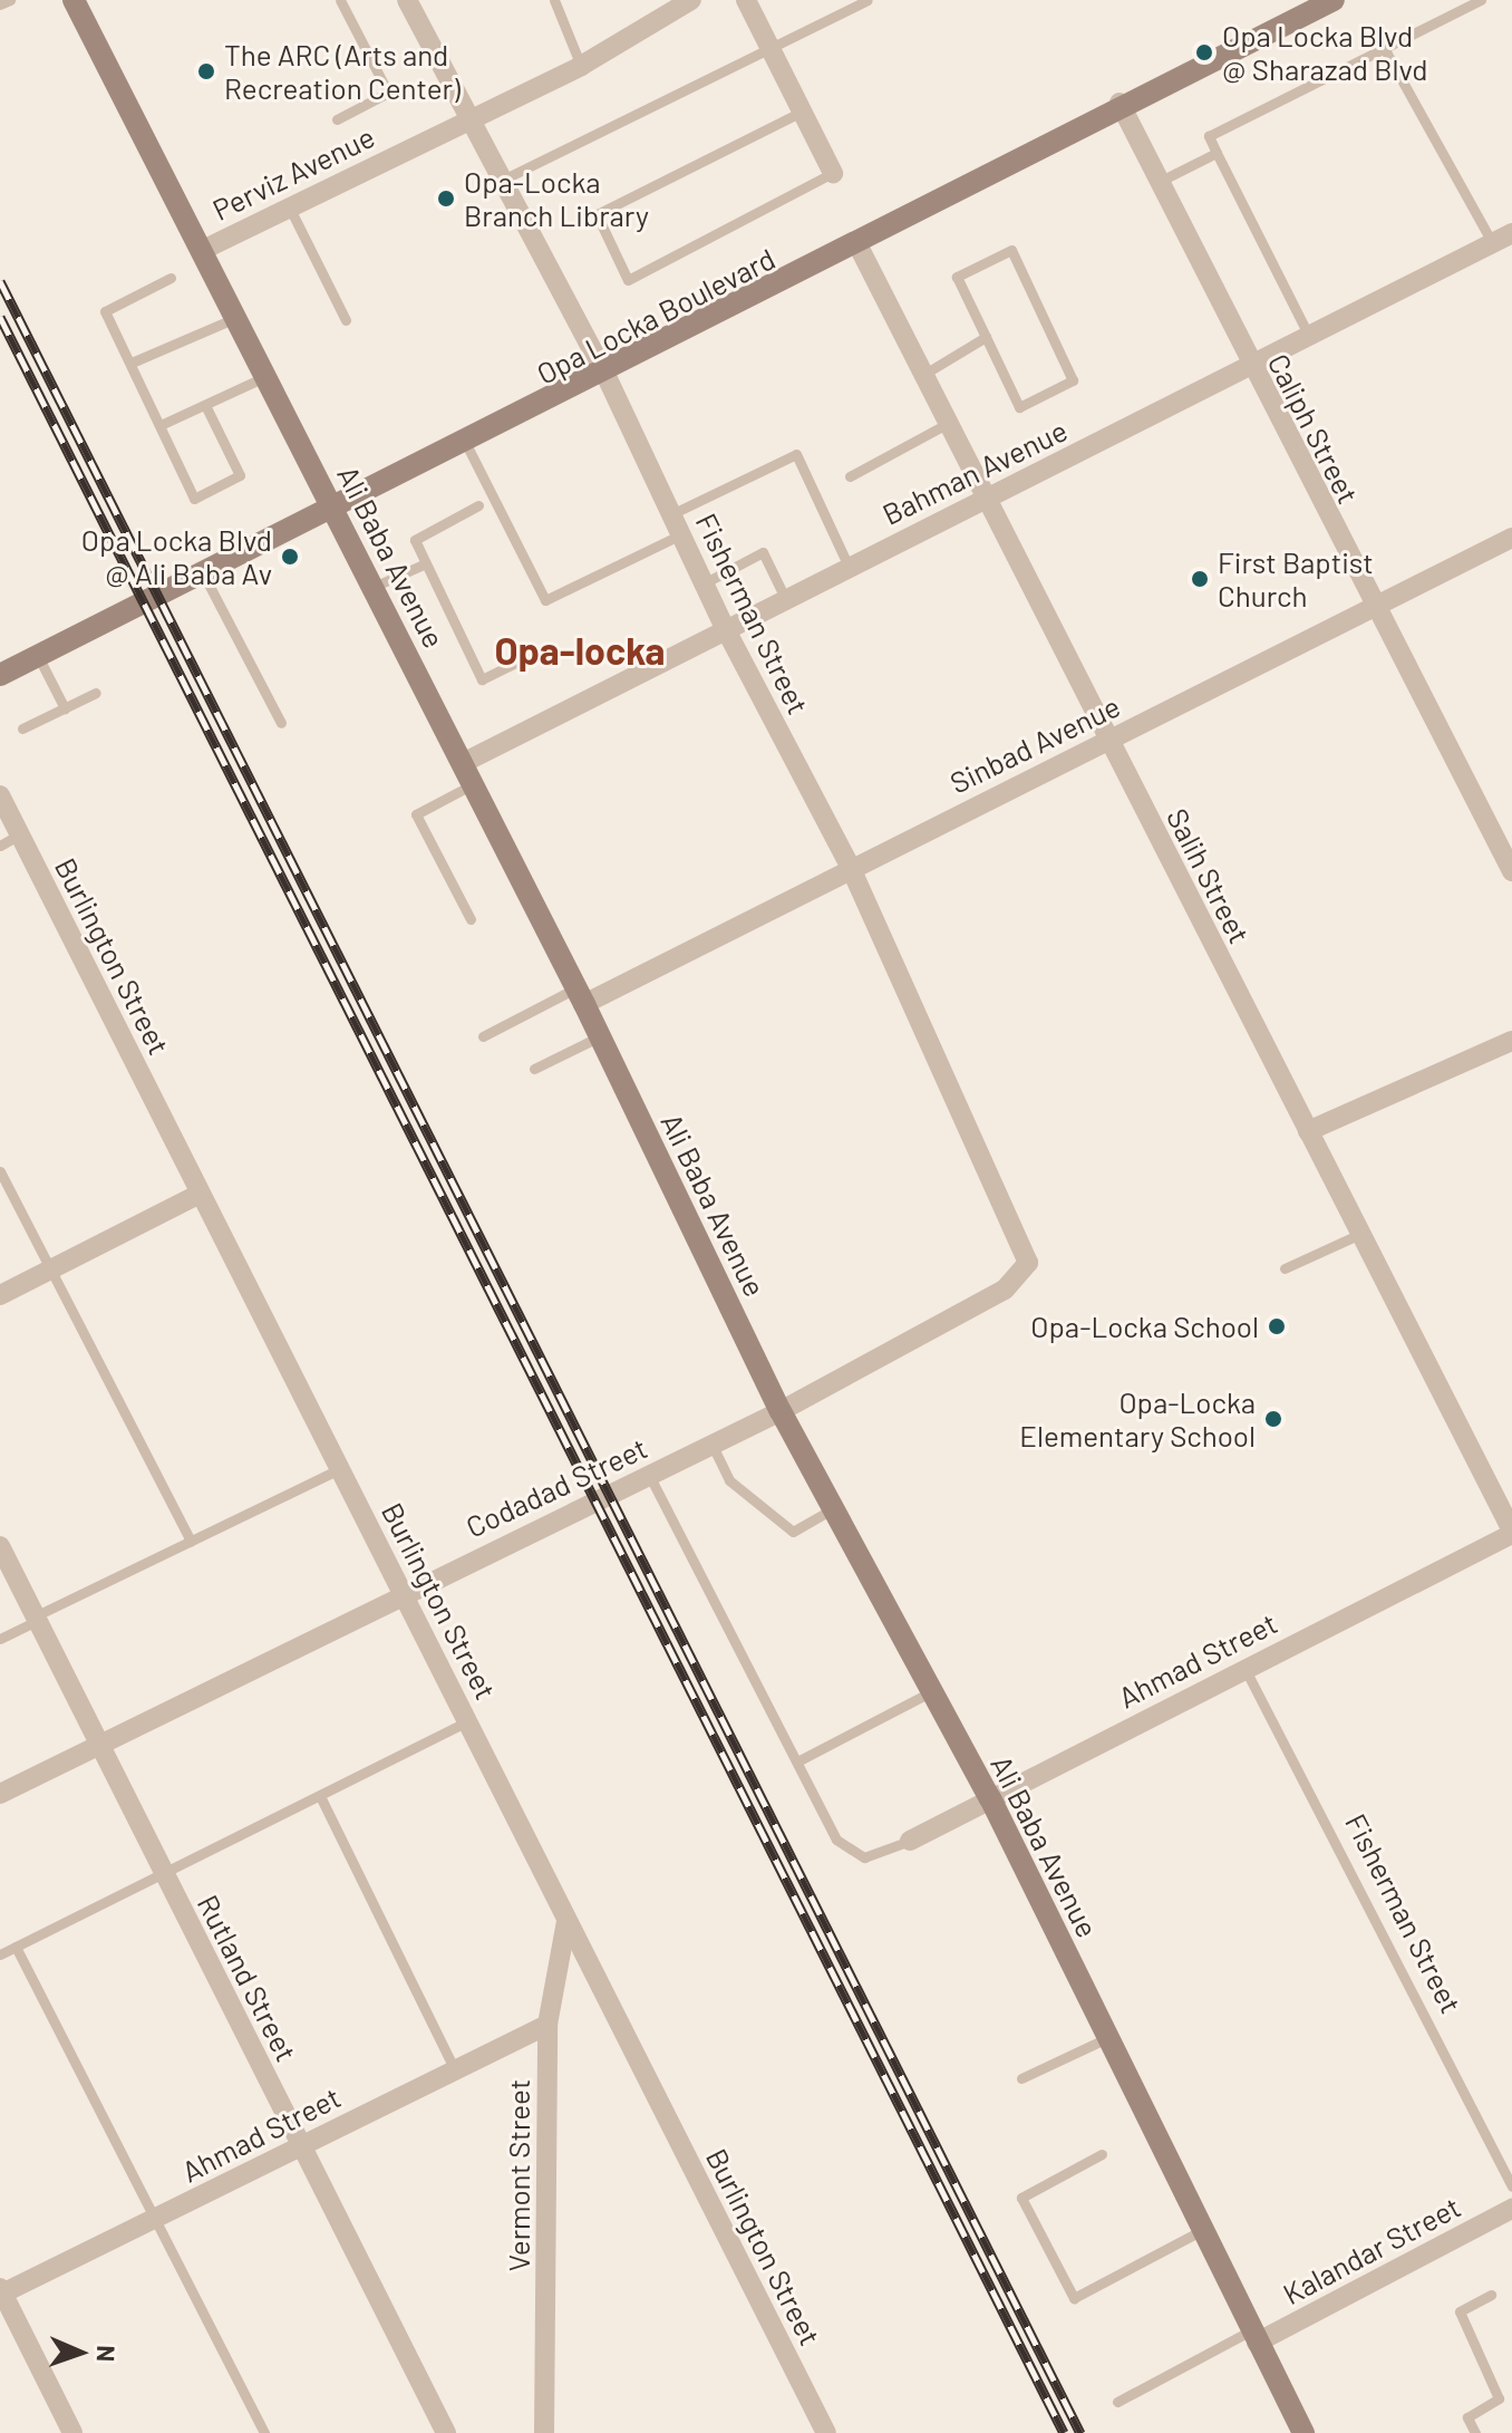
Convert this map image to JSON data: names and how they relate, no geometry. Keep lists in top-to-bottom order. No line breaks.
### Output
{"streets":{"street":["Perviz Avenue","Opa Locka Boulevard","Caliph Street","Bahman Avenue","Ali Baba Avenue","Fisherman Street","Sinbad Avenue","Salih Street","Burlington Street","Codadad Street","Ahmad Street","Rutland Street","Vermont Street","Kalandar Street"]},"crossings":[["Perviz Avenue","Ali Baba Avenue"],["Perviz Avenue","Fisherman Street"],["Opa Locka Boulevard","Caliph Street"],["Opa Locka Boulevard","Ali Baba Avenue"],["Opa Locka Boulevard","Fisherman Street"],["Opa Locka Boulevard","Salih Street"],["Caliph Street","Bahman Avenue"],["Caliph Street","Sinbad Avenue"],["Bahman Avenue","Ali Baba Avenue"],["Bahman Avenue","Fisherman Street"],["Bahman Avenue","Salih Street"],["Ali Baba Avenue","Sinbad Avenue"],["Ali Baba Avenue","Codadad Street"],["Ali Baba Avenue","Ahmad Street"],["Ali Baba Avenue","Kalandar Street"],["Fisherman Street","Sinbad Avenue"],["Fisherman Street","Codadad Street"],["Fisherman Street","Ahmad Street"],["Sinbad Avenue","Salih Street"],["Salih Street","Ahmad Street"],["Burlington Street","Codadad Street"],["Burlington Street","Vermont Street"],["Codadad Street","Rutland Street"],["Ahmad Street","Rutland Street"],["Ahmad Street","Vermont Street"]],"districts":["Opa-locka"],"places":["Opa Locka Blvd @ Sharazad Blvd","The ARC (Arts and Recreation Center)","Opa-Locka Branch Library","Opa Locka Blvd @ Ali Baba Av","First Baptist Church","Opa-Locka School","Opa-Locka Elementary School"],"north":"right"}
